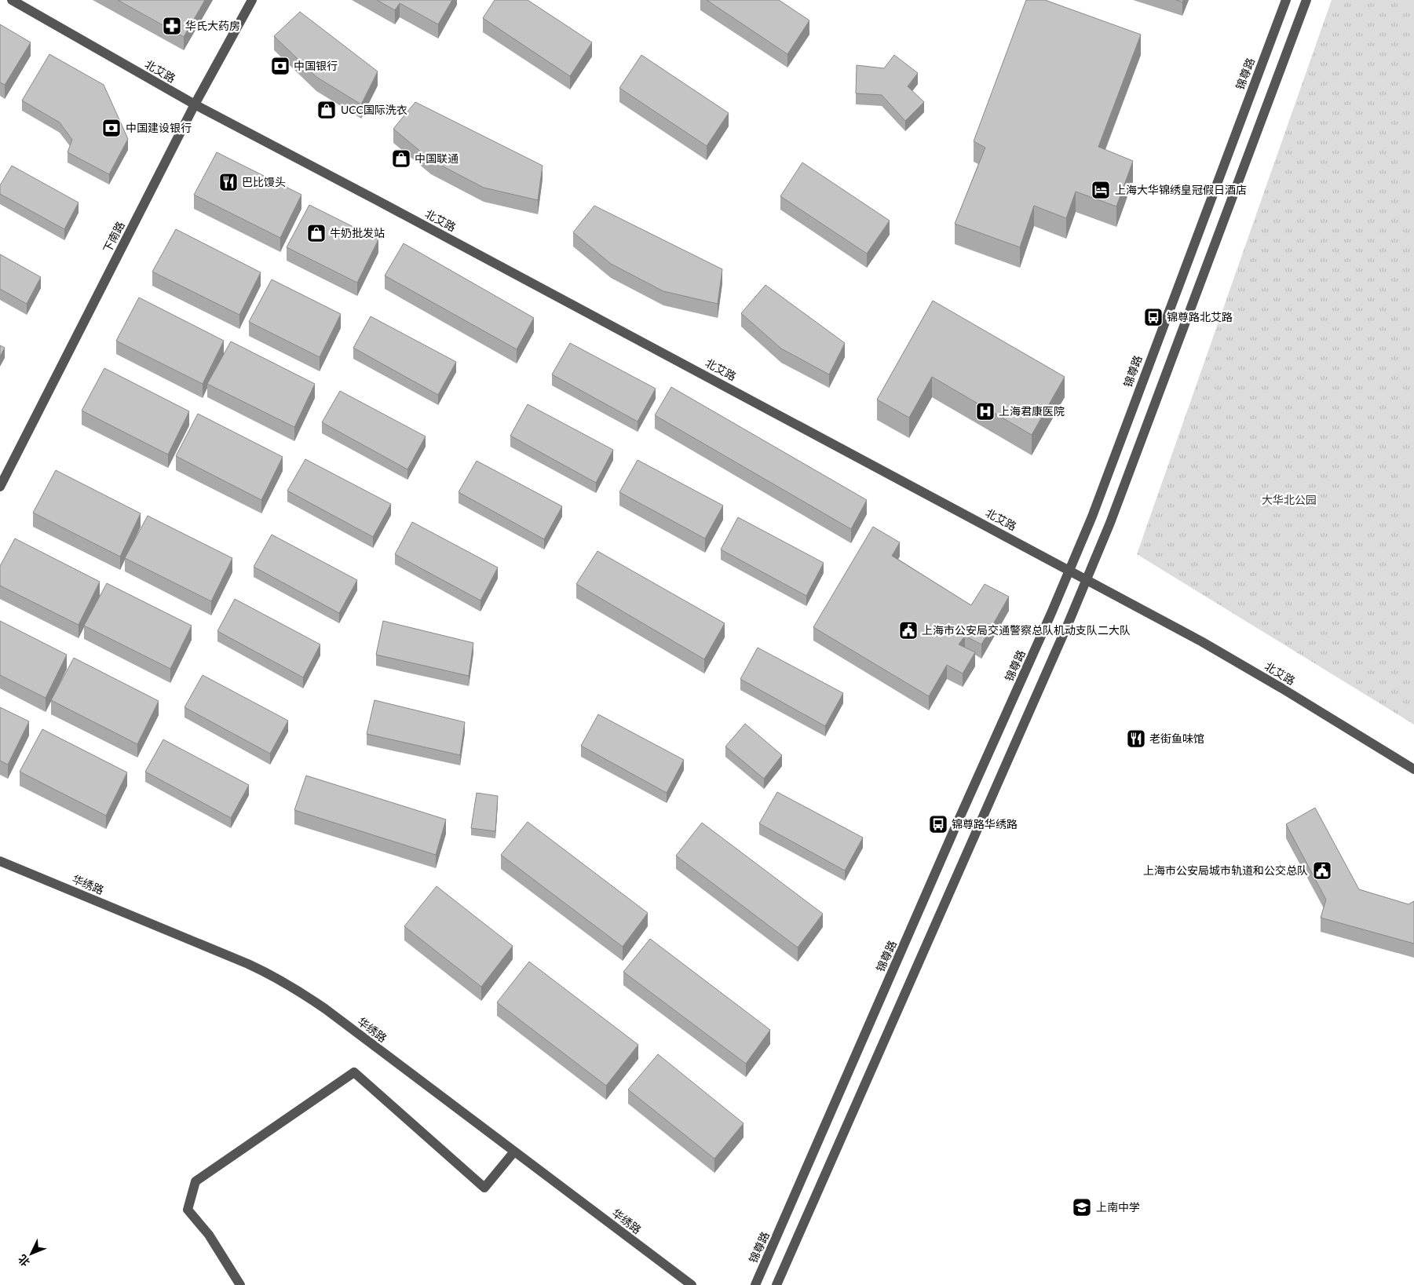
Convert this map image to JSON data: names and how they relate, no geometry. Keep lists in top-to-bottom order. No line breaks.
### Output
{"streets":{"street":["北艾路","锦尊路","下南路","华绣路"]},"crossings":[["北艾路","锦尊路"],["北艾路","下南路"]],"parks":["大华北公园"],"places":{"pharmacy":["华氏大药房"],"bank":["中国银行","中国建设银行"],"shop":["UCC国际洗衣","中国联通","牛奶批发站"],"restaurant":["巴比馒头","老街鱼味馆"],"hotel":["上海大华锦绣皇冠假日酒店"],"bus stop":["锦尊路北艾路","锦尊路华绣路"],"hospital":["上海君康医院"],"public building":["上海市公安局交通警察总队机动支队二大队","上海市公安局城市轨道和公交总队"],"school or university":["上南中学"]},"north":"bottom left"}
